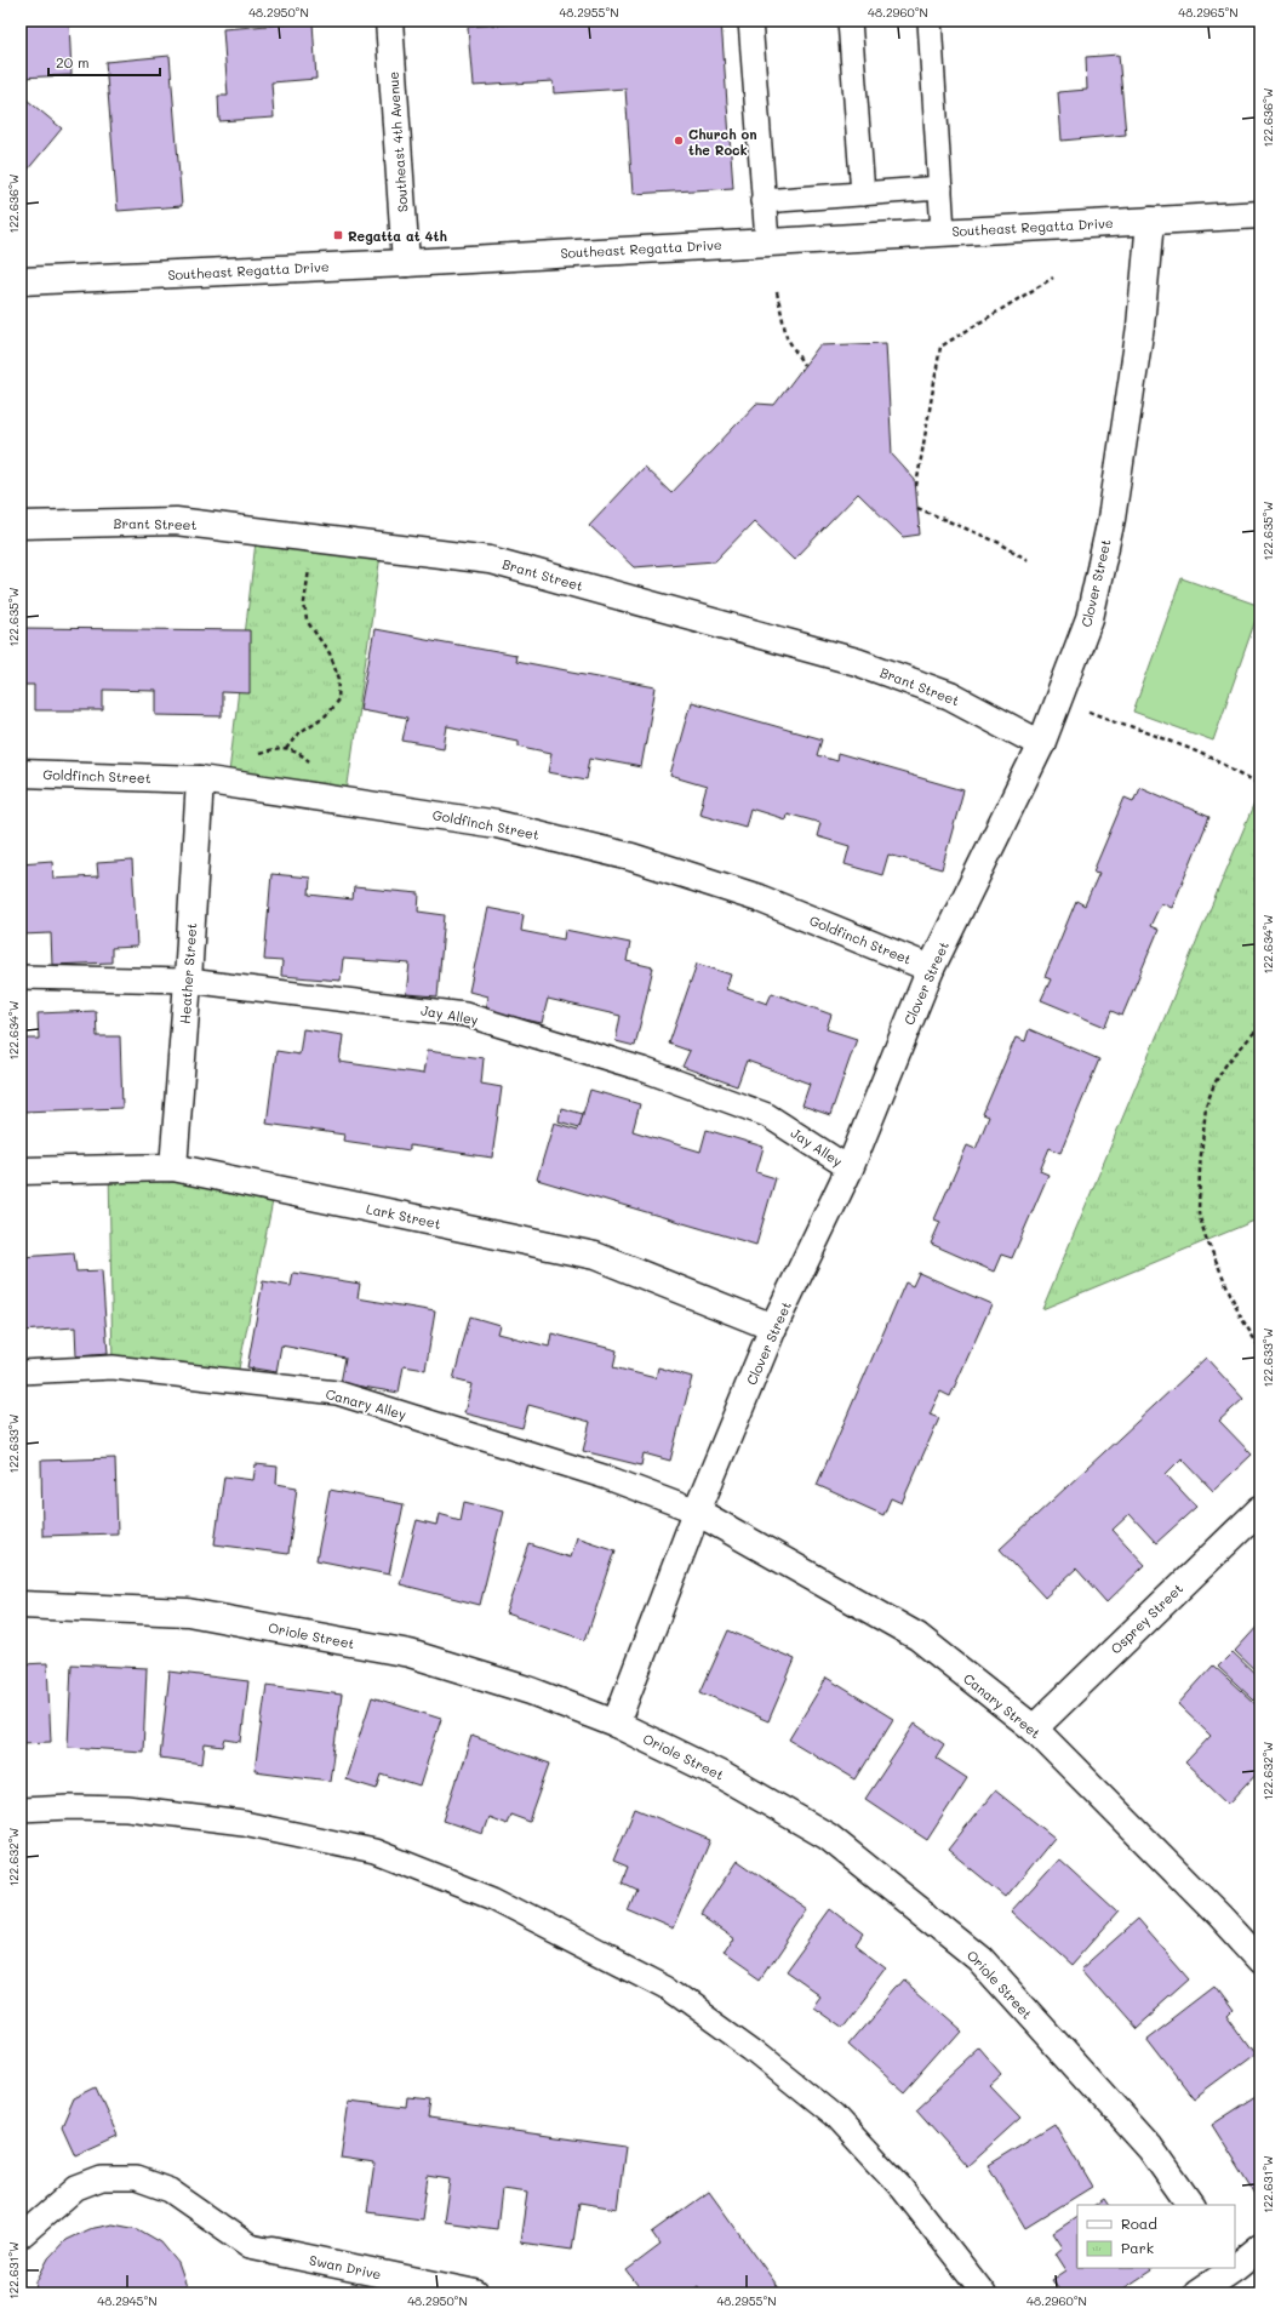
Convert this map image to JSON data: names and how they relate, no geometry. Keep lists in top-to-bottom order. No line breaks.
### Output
{"streets":{"street":["Southeast 4th Avenue","Southeast Regatta Drive","Brant Street","Clover Street","Goldfinch Street","Heather Street","Lark Street","Osprey Street","Oriole Street","Canary Street","Swan Drive"],"lane":["Jay Alley","Canary Alley"]},"crossings":[["Southeast 4th Avenue","Southeast Regatta Drive"],["Southeast Regatta Drive","Clover Street"],["Brant Street","Clover Street"],["Clover Street","Goldfinch Street"],["Clover Street","Jay Alley"],["Clover Street","Lark Street"],["Clover Street","Canary Alley"],["Clover Street","Oriole Street"],["Clover Street","Canary Street"],["Goldfinch Street","Heather Street"],["Heather Street","Jay Alley"],["Heather Street","Lark Street"],["Canary Alley","Canary Street"],["Osprey Street","Canary Street"]],"places":{"other":["Church on the Rock"],"transit":["Regatta at 4th"]},"legend":["Road","Park"],"scale_bar":"20 m","coordinates":["48.2950°N","48.2955°N","48.2960°N","48.2965°N","122.636°W","122.635°W","122.634°W","122.633°W","122.632°W","122.631°W","48.2945°N"]}
